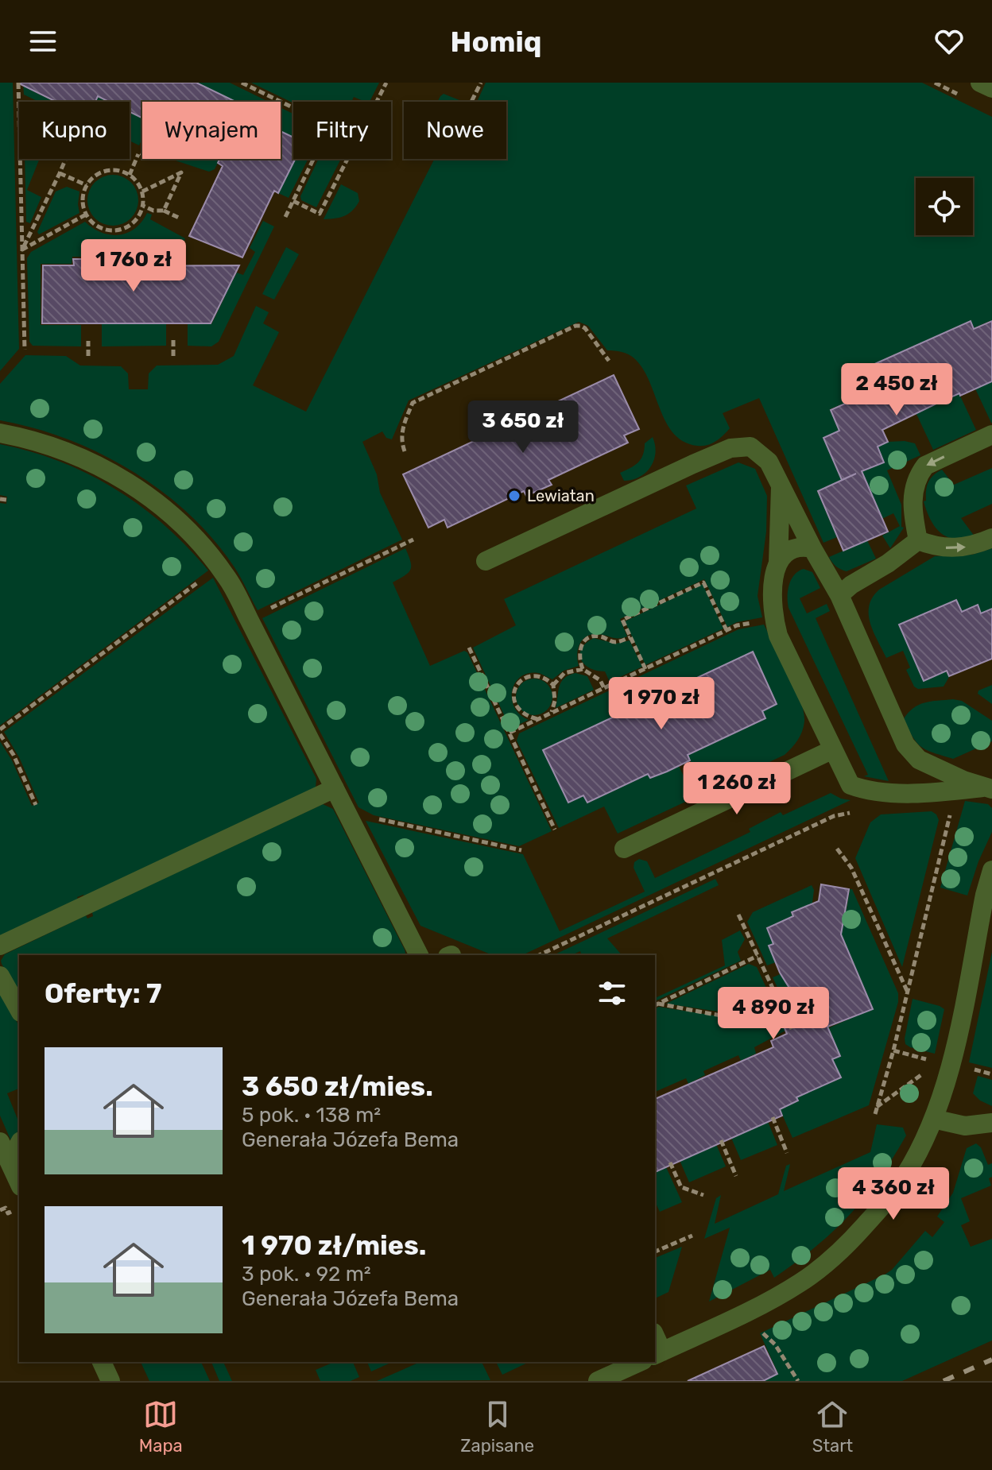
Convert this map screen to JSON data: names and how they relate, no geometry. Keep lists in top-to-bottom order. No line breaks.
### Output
{"places":["Lewiatan"],"page":{"header":"Homiq","chip":["Kupno","Wynajem","Filtry","Nowe"],"price":["1 760 zł","2 450 zł","3 650 zł","1 970 zł","1 260 zł","4 890 zł","4 360 zł"],"heading":"Oferty: 7","list":[{"name":"3 650 zł/mies.","note":"5 pok. · 138 m² · Generała Józefa Bema"},{"name":"1 970 zł/mies.","note":"3 pok. · 92 m² · Generała Józefa Bema"}],"tabs":["Mapa","Zapisane","Start"]}}
